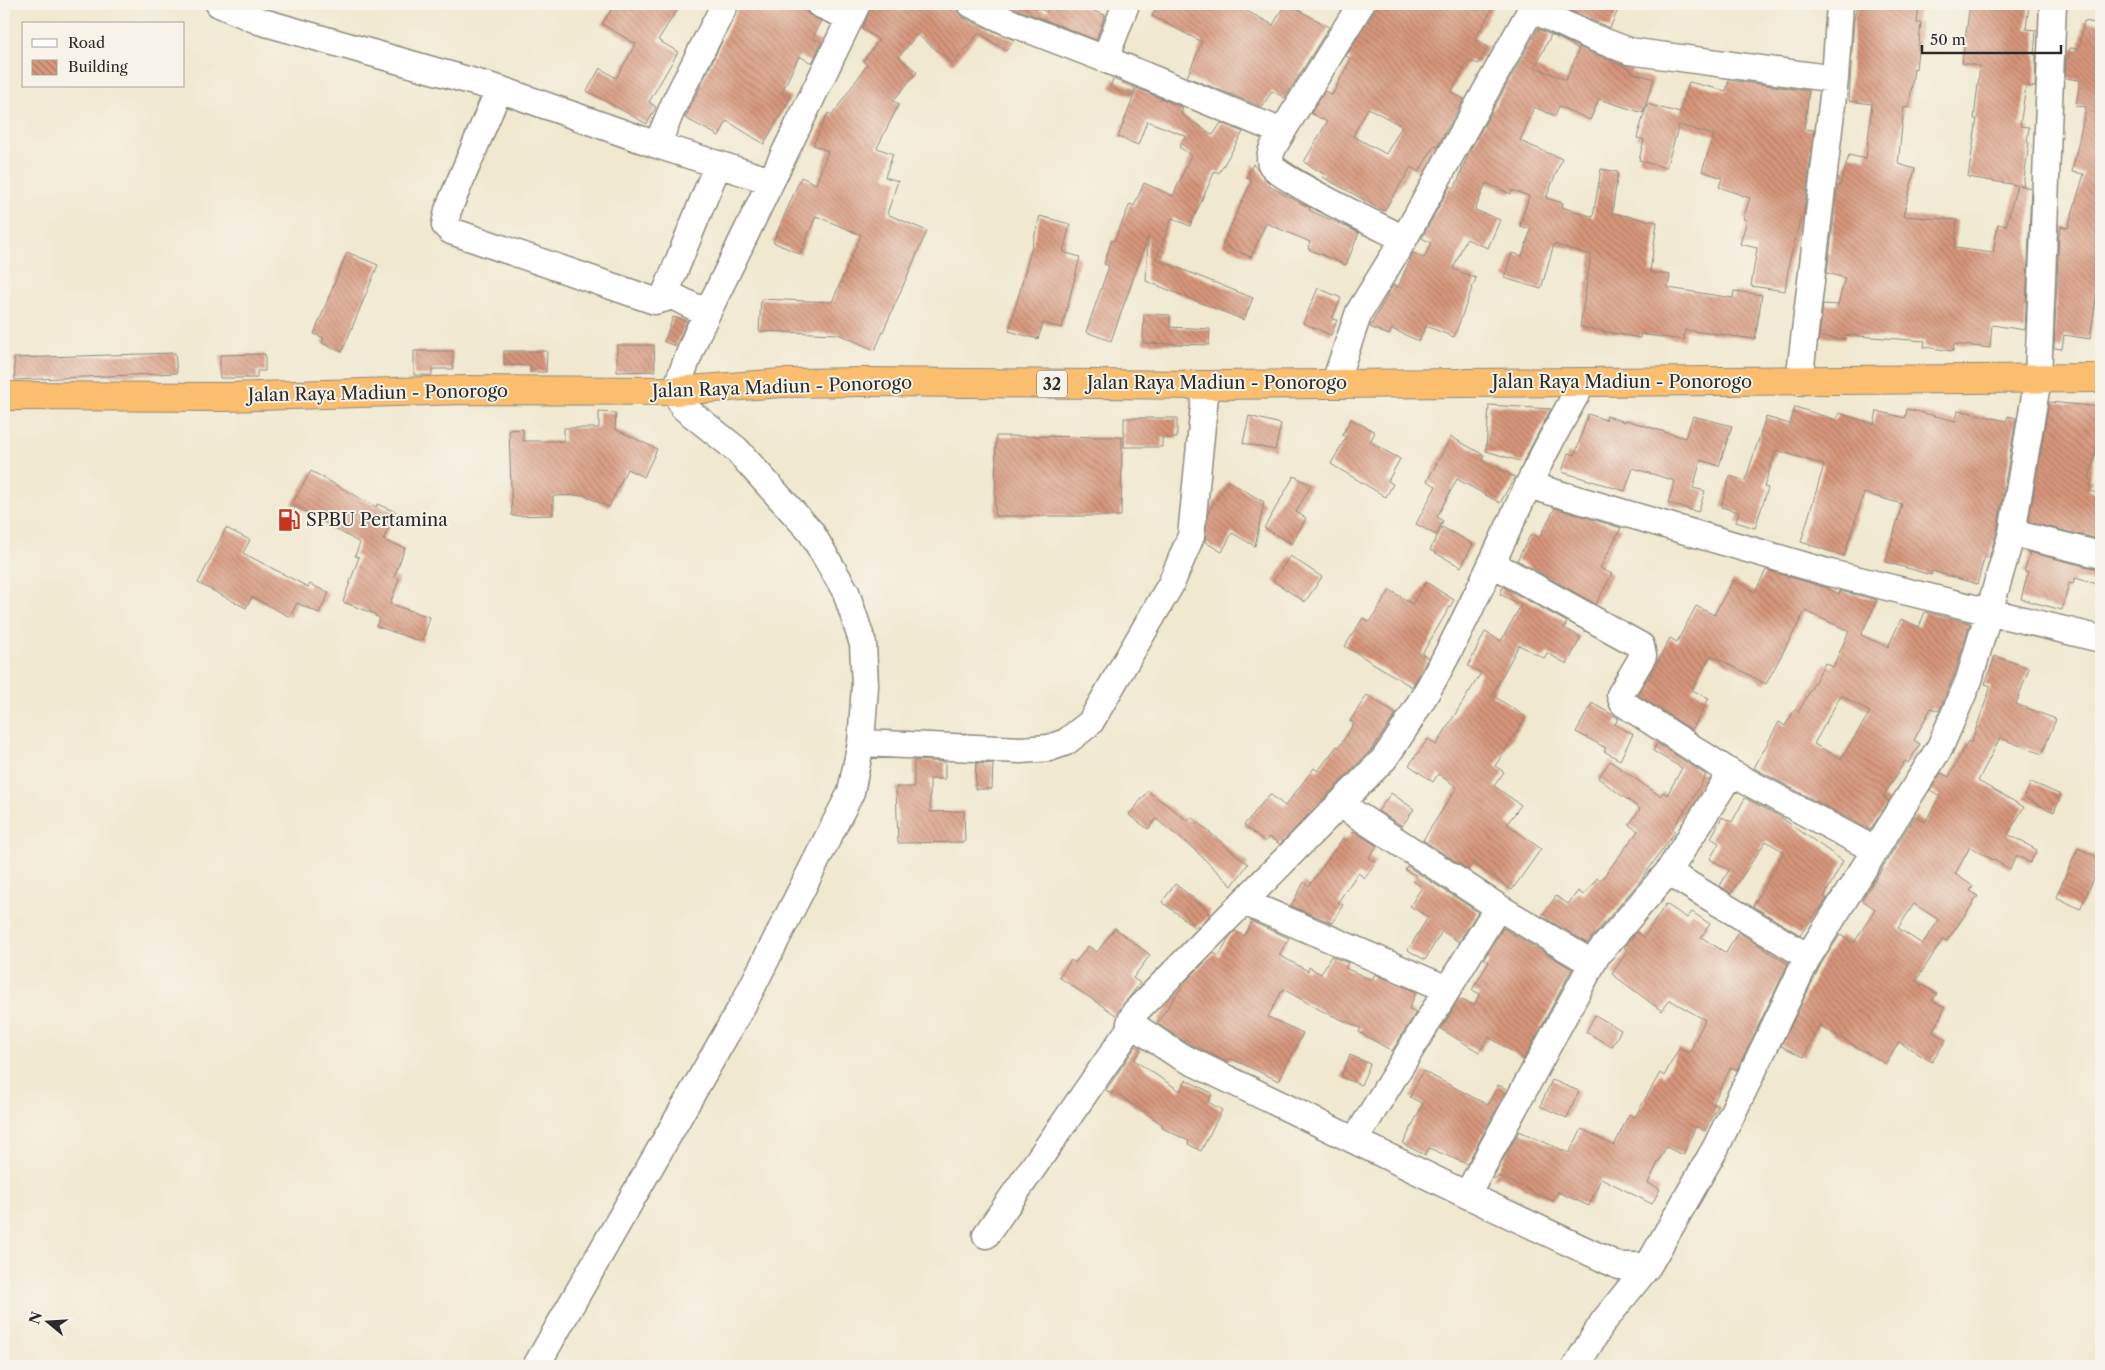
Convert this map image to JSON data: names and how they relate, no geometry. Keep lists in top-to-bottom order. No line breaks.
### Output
{"streets":{"highway":["Jalan Raya Madiun - Ponorogo","32"]},"places":{"fuel station":["SPBU Pertamina"]},"legend":["Road","Building"],"scale_bar":"50 m","north":"left"}
